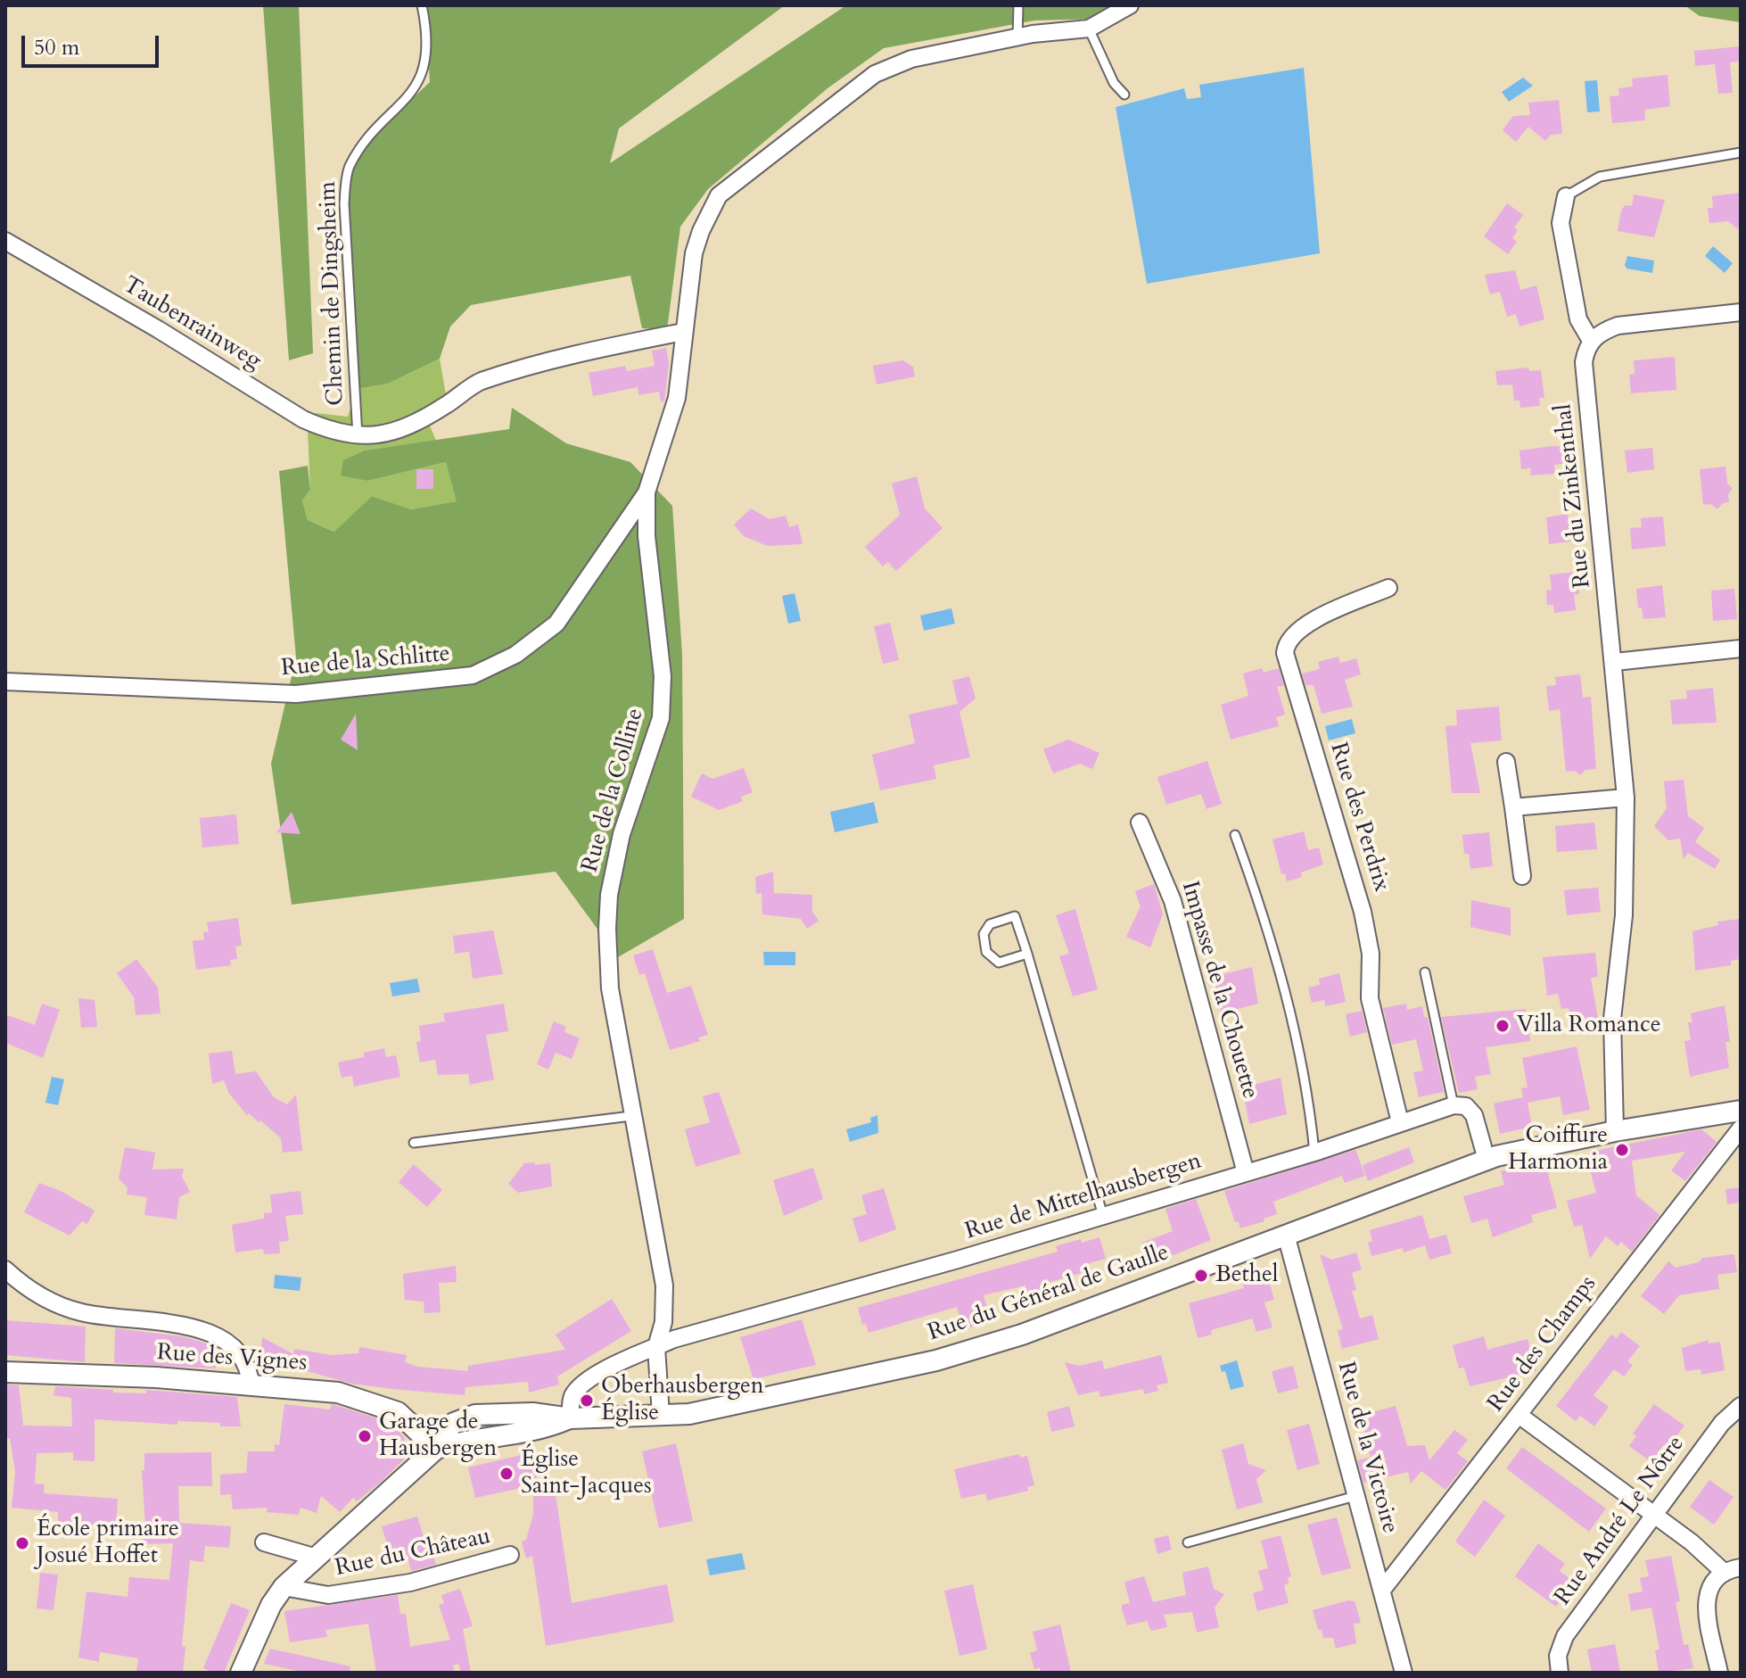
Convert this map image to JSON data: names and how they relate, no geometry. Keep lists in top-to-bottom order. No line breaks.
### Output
{"streets":{"street":["Taubenrainweg","Rue du Zinkenthal","Rue de la Schlitte","Rue de la Colline","Rue des Perdrix","Impasse de la Chouette","Rue de Mittelhausbergen","Rue du Général de Gaulle","Rue des Champs","Rue des Vignes","Rue de la Victoire","Rue André Le Nôtre","Rue du Château"],"lane":["Chemin de Dingsheim"]},"crossings":[["Chemin de Dingsheim","Taubenrainweg"],["Rue du Zinkenthal","Rue du Général de Gaulle"],["Rue de la Schlitte","Rue de la Colline"],["Rue de la Colline","Rue de Mittelhausbergen"],["Rue de la Colline","Rue du Général de Gaulle"],["Rue des Perdrix","Rue de Mittelhausbergen"],["Impasse de la Chouette","Rue de Mittelhausbergen"],["Rue de Mittelhausbergen","Rue du Général de Gaulle"],["Rue du Général de Gaulle","Rue des Vignes"],["Rue du Général de Gaulle","Rue de la Victoire"],["Rue du Général de Gaulle","Rue du Château"],["Rue des Champs","Rue de la Victoire"]],"places":["Villa Romance","Coiffure Harmonia","Bethel","Oberhausbergen Église","Garage de Hausbergen","Église Saint-Jacques","École primaire Josué Hoffet"],"scale_bar":"50 m"}
